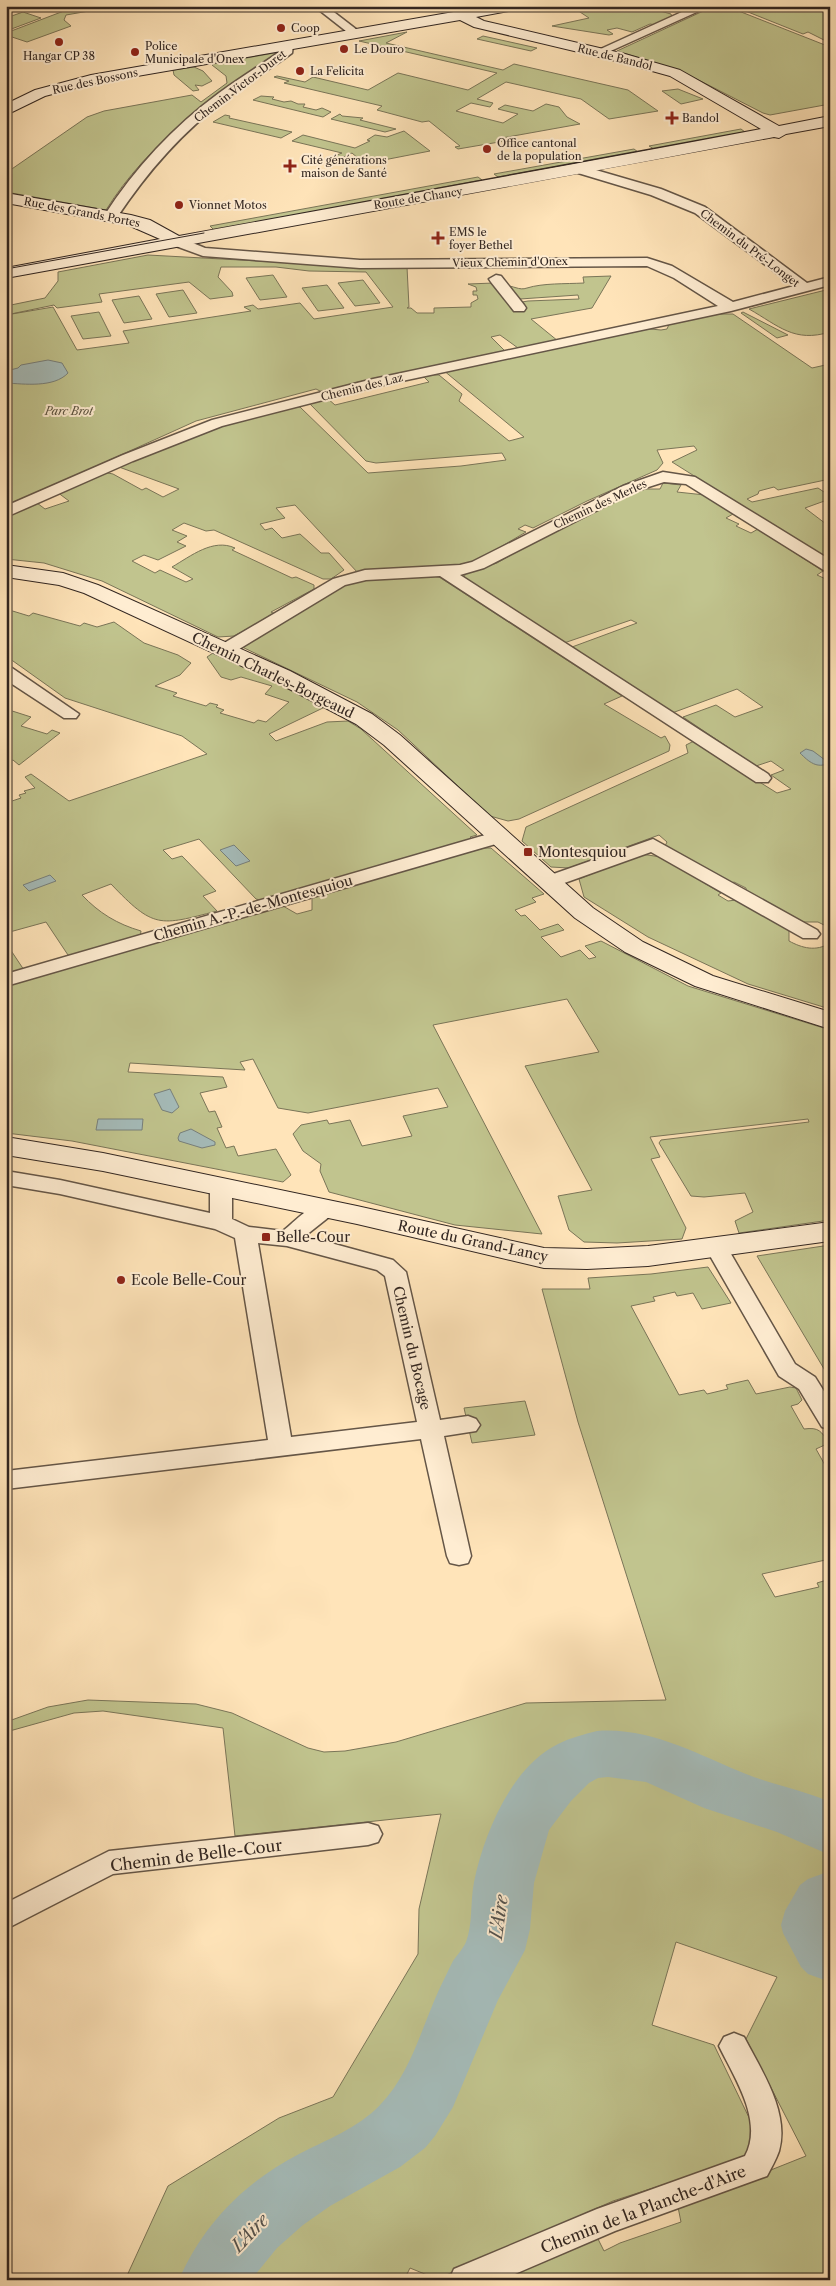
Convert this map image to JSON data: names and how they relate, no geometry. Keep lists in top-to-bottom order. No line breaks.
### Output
{"streets":{"street":["Rue de Bandol","Rue des Bossons","Chemin Victor-Duret","Route de Chancy","Rue des Grands Portes","Chemin du Pré-Longet","Vieux Chemin d'Onex","Chemin des Laz","Chemin des Merles","Chemin Charles-Borgeaud","Chemin A.-P.-de-Montesquiou","Route du Grand-Lancy","Chemin du Bocage","Chemin de Belle-Cour","Chemin de la Planche-d'Aire"]},"crossings":[["Rue de Bandol","Rue des Bossons"],["Rue de Bandol","Route de Chancy"],["Rue des Bossons","Chemin Victor-Duret"],["Chemin Victor-Duret","Rue des Grands Portes"],["Route de Chancy","Rue des Grands Portes"],["Route de Chancy","Chemin du Pré-Longet"],["Route de Chancy","Vieux Chemin d'Onex"],["Rue des Grands Portes","Vieux Chemin d'Onex"],["Vieux Chemin d'Onex","Chemin des Laz"],["Chemin des Merles","Chemin Charles-Borgeaud"],["Chemin Charles-Borgeaud","Chemin A.-P.-de-Montesquiou"]],"water":["L'Aire"],"parks":["Parc Brot"],"places":{"other":["Coop","Hangar CP 38","Le Douro","Police Municipale d'Onex","La Felicita","Office cantonal de la population","Vionnet Motos","Ecole Belle-Cour"],"health":["Bandol","Cité générations maison de Santé","EMS le foyer Bethel"],"transit":["Montesquiou","Belle-Cour"]}}
